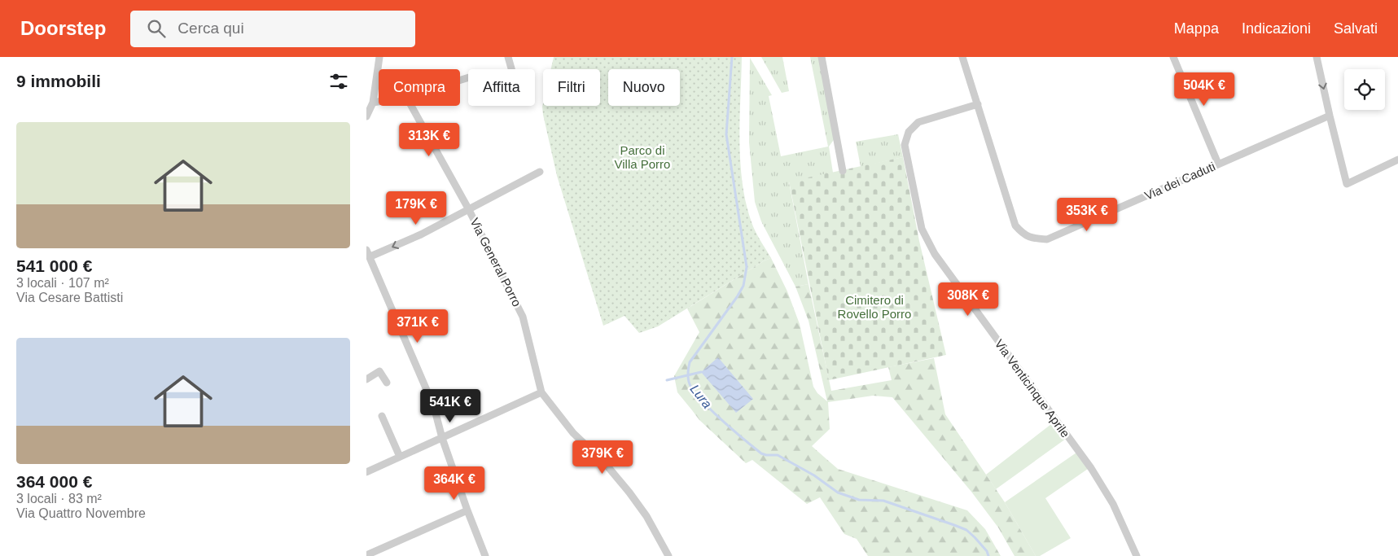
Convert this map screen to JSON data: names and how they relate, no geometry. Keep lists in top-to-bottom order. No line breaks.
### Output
{"streets":{"street":["Via dei Caduti","Via General Porro","Via Venticinque Aprile"]},"crossings":[["Via dei Caduti","Via Venticinque Aprile"]],"water":["Lura"],"parks":["Parco di Villa Porro","Cimitero di Rovello Porro"],"page":{"header":"Doorstep","search":"Cerca qui","nav":["Mappa","Indicazioni","Salvati"],"heading":"9 immobili","chip":["Compra","Affitta","Filtri","Nuovo"],"price":["504K €","313K €","179K €","353K €","308K €","371K €","541K €","379K €","364K €"],"list":[{"name":"541 000 €","note":"3 locali · 107 m² · Via Cesare Battisti"},{"name":"364 000 €","note":"3 locali · 83 m² · Via Quattro Novembre"}]}}
